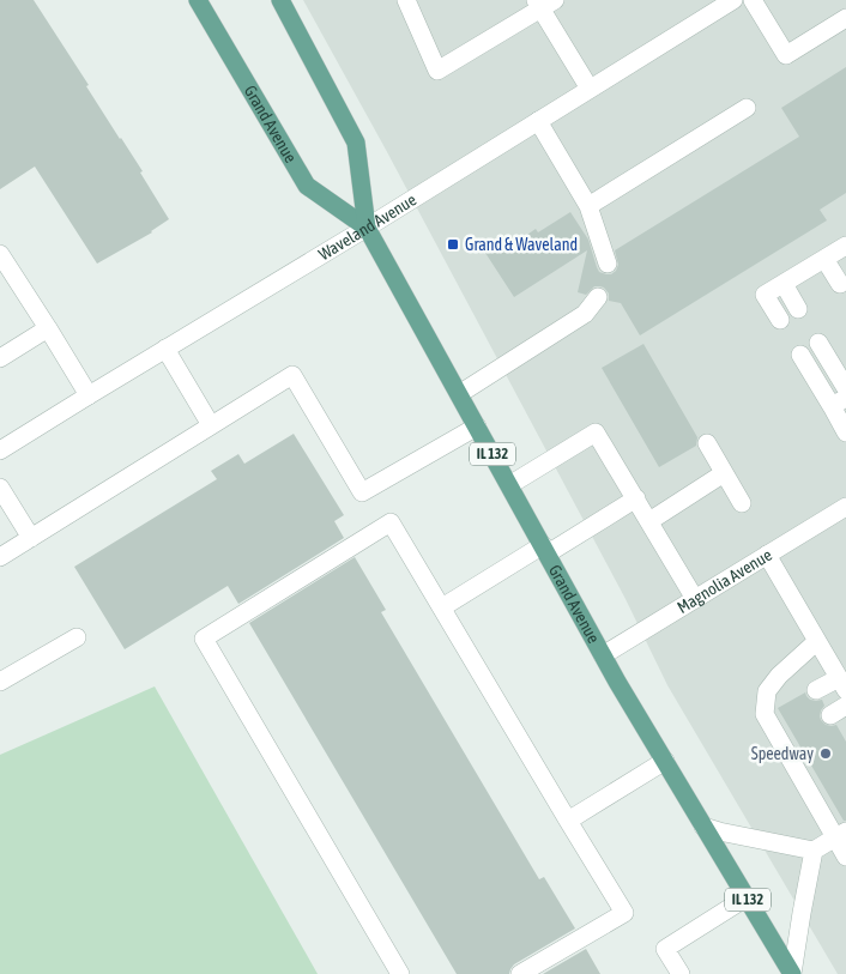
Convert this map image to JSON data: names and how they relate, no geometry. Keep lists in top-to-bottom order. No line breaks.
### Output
{"streets":{"main road":["Grand Avenue","IL 132"],"street":["Waveland Avenue","Magnolia Avenue"]},"crossings":[["Grand Avenue","Waveland Avenue"],["Grand Avenue","Magnolia Avenue"]],"places":{"transit":["Grand & Waveland"],"other":["Speedway"]}}
